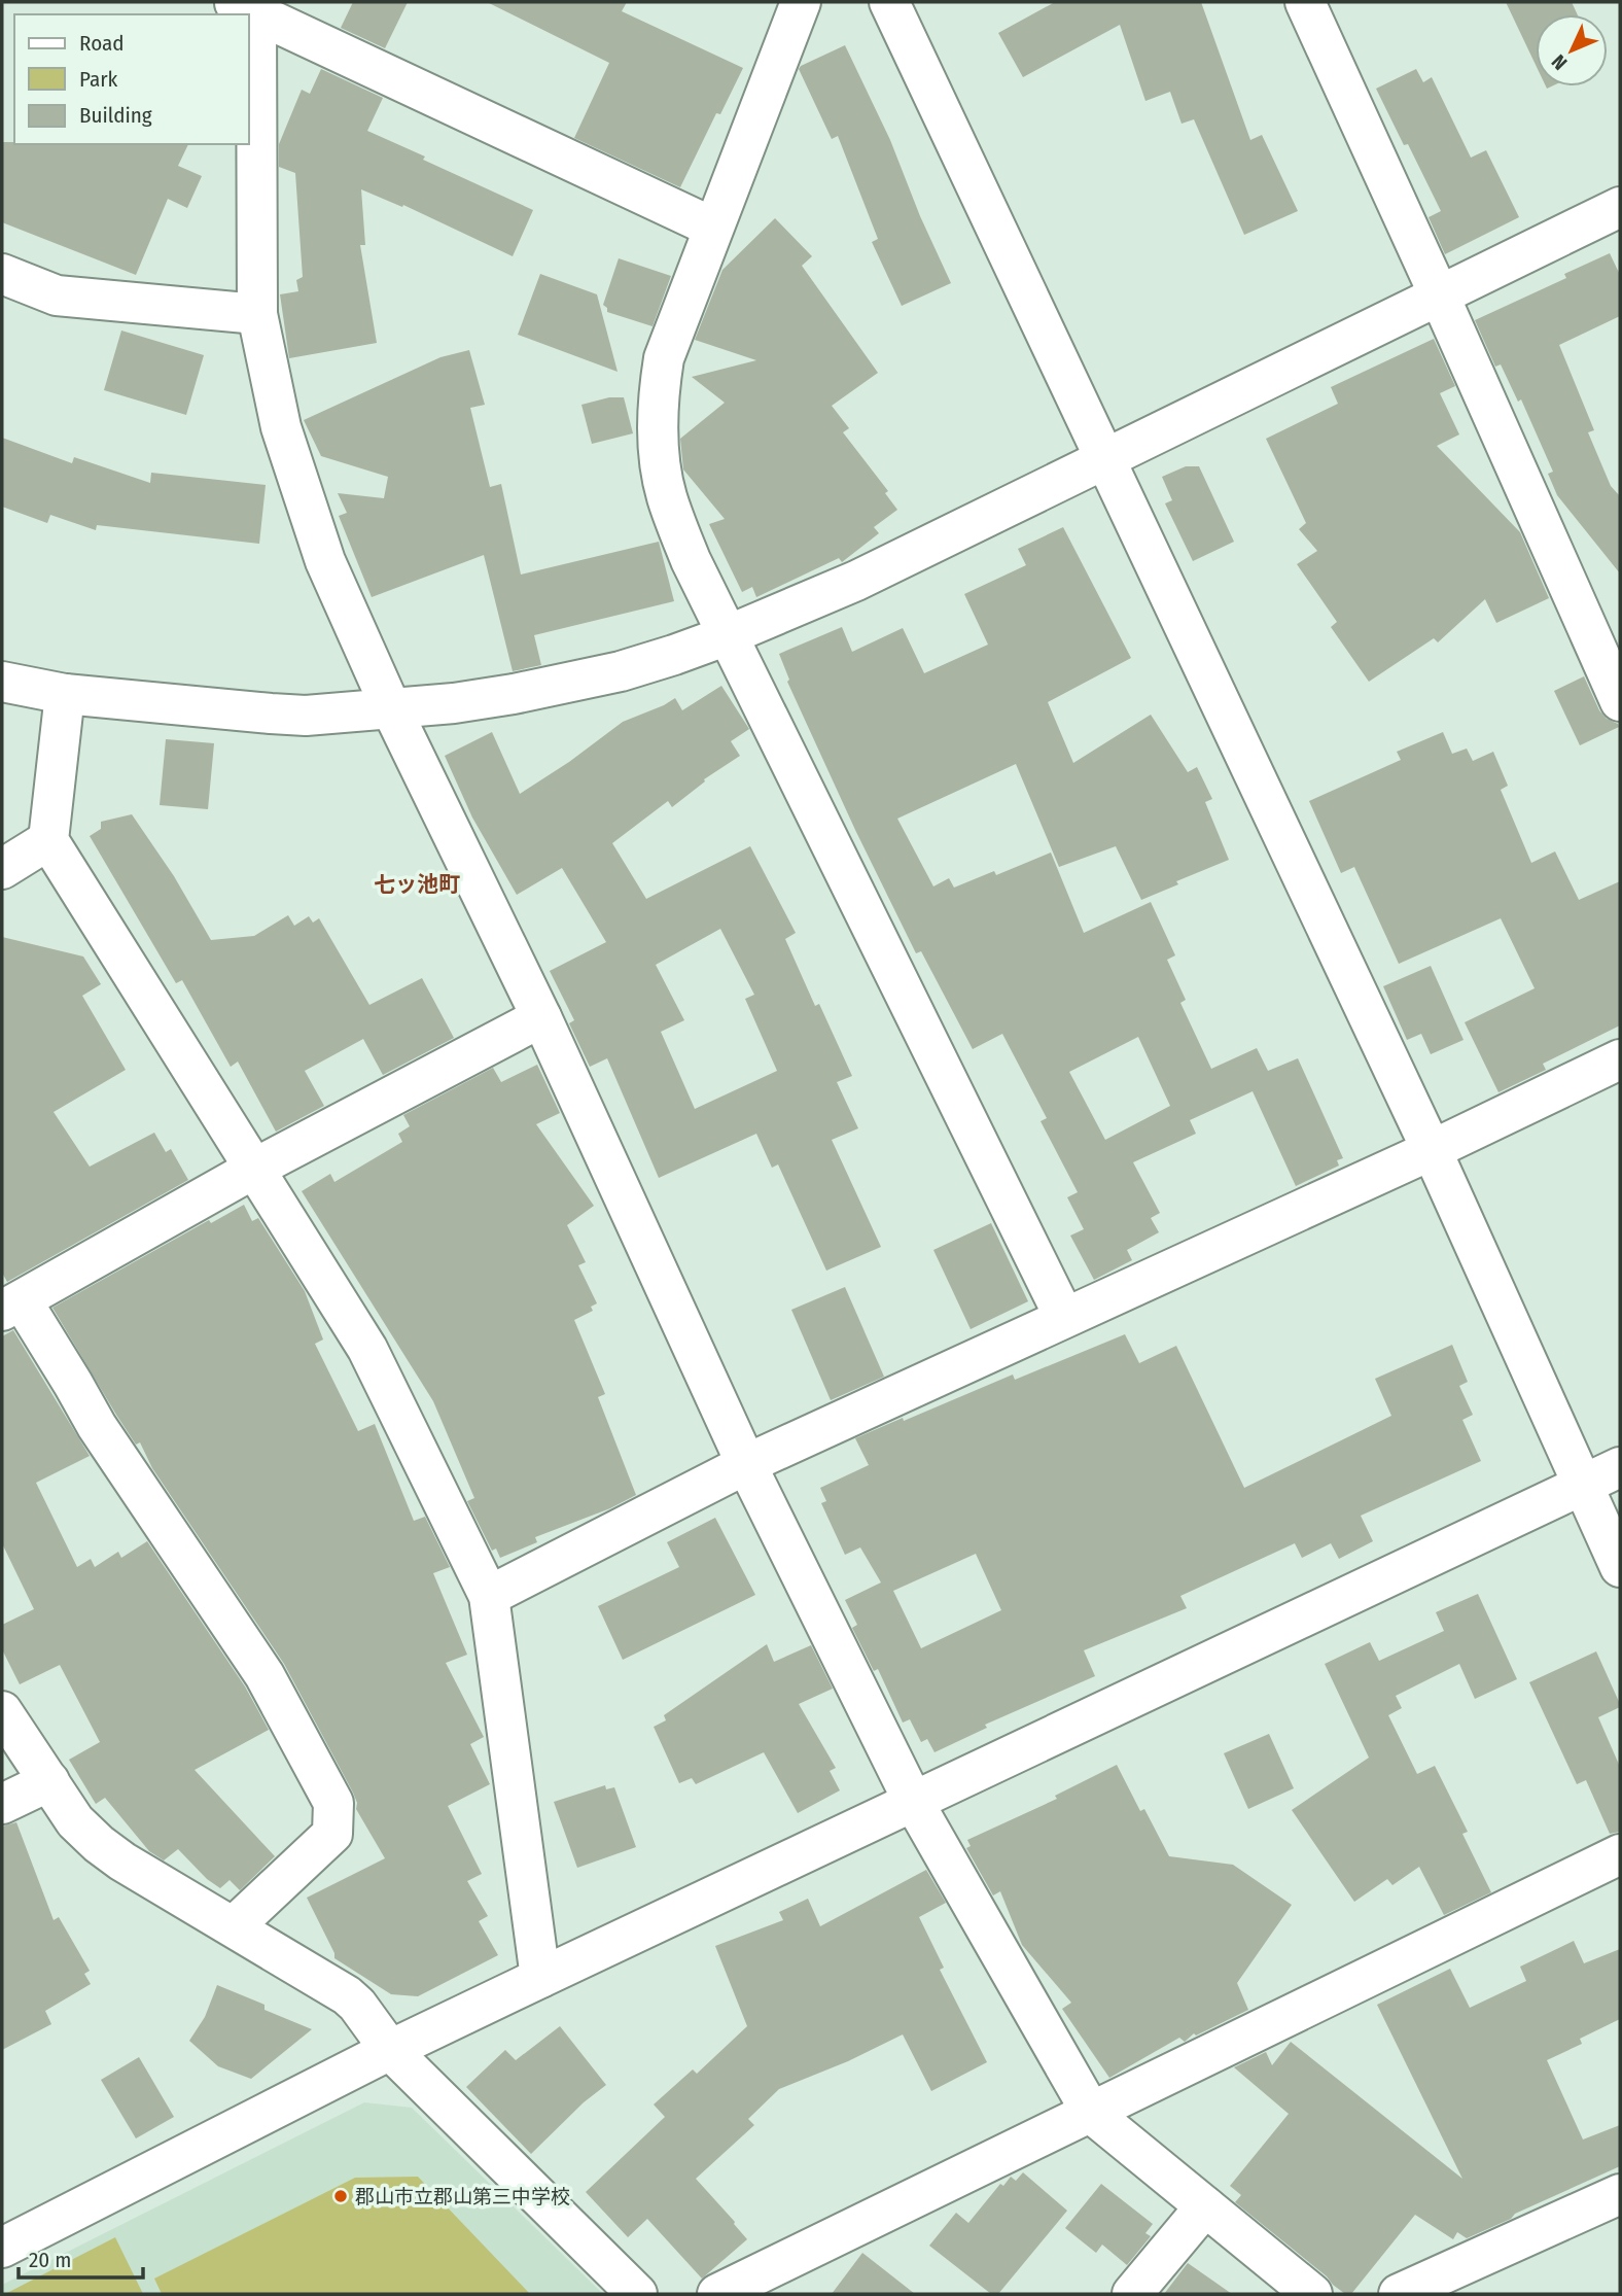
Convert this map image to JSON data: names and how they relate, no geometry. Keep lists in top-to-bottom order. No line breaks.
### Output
{"districts":["七ッ池町"],"places":["郡山市立郡山第三中学校"],"legend":["Road","Park","Building"],"scale_bar":"20 m","north":"bottom left"}
